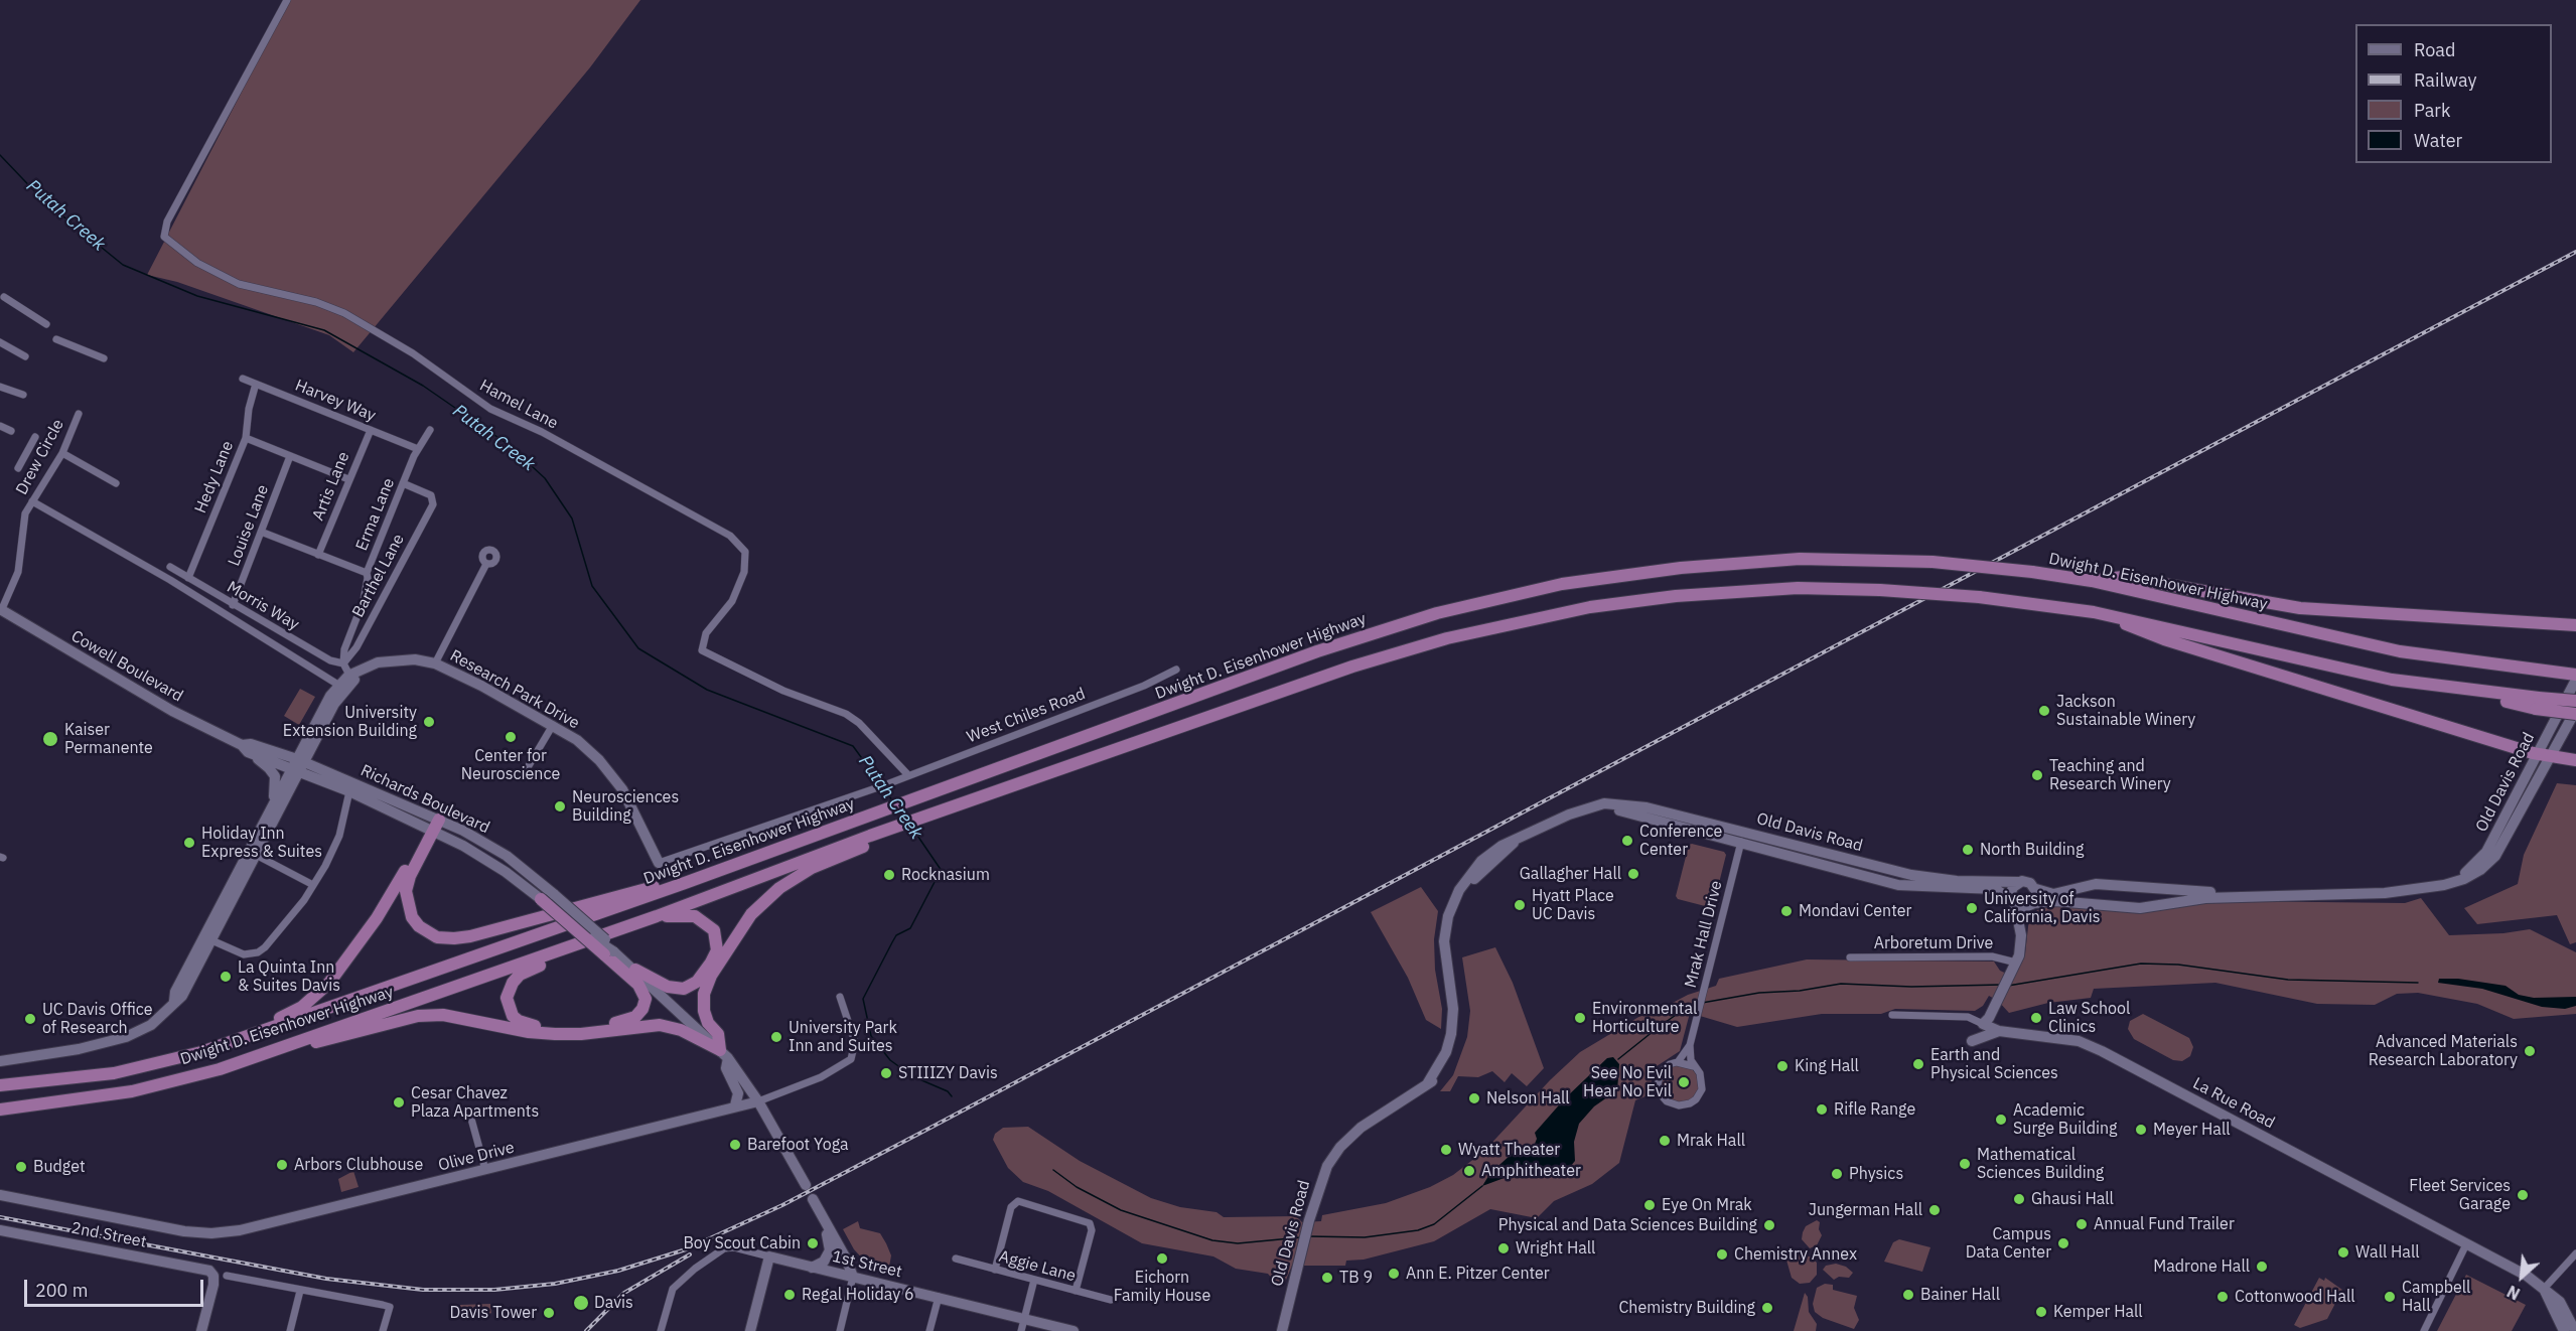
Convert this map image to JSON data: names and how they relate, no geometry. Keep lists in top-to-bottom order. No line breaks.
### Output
{"streets":{"highway":["Dwight D. Eisenhower Highway"],"street":["Harvey Way","Hamel Lane","Drew Circle","Hedy Lane","Artis Lane","Erma Lane","Louise Lane","Barthel Lane","Morris Way","Cowell Boulevard","Research Park Drive","West Chiles Road","Old Davis Road","Richards Boulevard","Mrak Hall Drive","Arboretum Drive","La Rue Road","Olive Drive","2nd Street","1st Street","Aggie Lane"]},"crossings":[["Harvey Way","Hedy Lane"],["Harvey Way","Artis Lane"],["Harvey Way","Erma Lane"],["Hamel Lane","West Chiles Road"],["Drew Circle","Cowell Boulevard"],["Hedy Lane","Morris Way"],["Erma Lane","Barthel Lane"],["Erma Lane","Morris Way"],["Louise Lane","Morris Way"],["Barthel Lane","Morris Way"],["Cowell Boulevard","Research Park Drive"],["Cowell Boulevard","Richards Boulevard"],["Research Park Drive","West Chiles Road"],["Research Park Drive","Richards Boulevard"],["Old Davis Road","Mrak Hall Drive"],["Richards Boulevard","Olive Drive"]],"water":["Putah Creek"],"places":["Jackson Sustainable Winery","University Extension Building","Center for Neuroscience","Kaiser Permanente","Teaching and Research Winery","Neurosciences Building","Conference Center","Holiday Inn Express & Suites","North Building","Gallagher Hall","Rocknasium","Hyatt Place UC Davis","University of California, Davis","Mondavi Center","La Quinta Inn & Suites Davis","Environmental Horticulture","Law School Clinics","UC Davis Office of Research","University Park Inn and Suites","Advanced Materials Research Laboratory","Earth and Physical Sciences","King Hall","STIIIZY Davis","See No Evil Hear No Evil","Nelson Hall","Cesar Chavez Plaza Apartments","Rifle Range","Academic Surge Building","Meyer Hall","Mrak Hall","Barefoot Yoga","Wyatt Theater","Mathematical Sciences Building","Arbors Clubhouse","Budget","Amphitheater","Physics","Fleet Services Garage","Ghausi Hall","Eye On Mrak","Jungerman Hall","Annual Fund Trailer","Physical and Data Sciences Building","Boy Scout Cabin","Campus Data Center","Wright Hall","Wall Hall","Chemistry Annex","Eichorn Family House","Madrone Hall","Ann E. Pitzer Center","TB 9","Regal Holiday 6","Bainer Hall","Cottonwood Hall","Campbell Hall","Davis","Chemistry Building","Kemper Hall","Davis Tower"],"legend":["Road","Railway","Park","Water"],"scale_bar":"200 m","north":"bottom left"}
